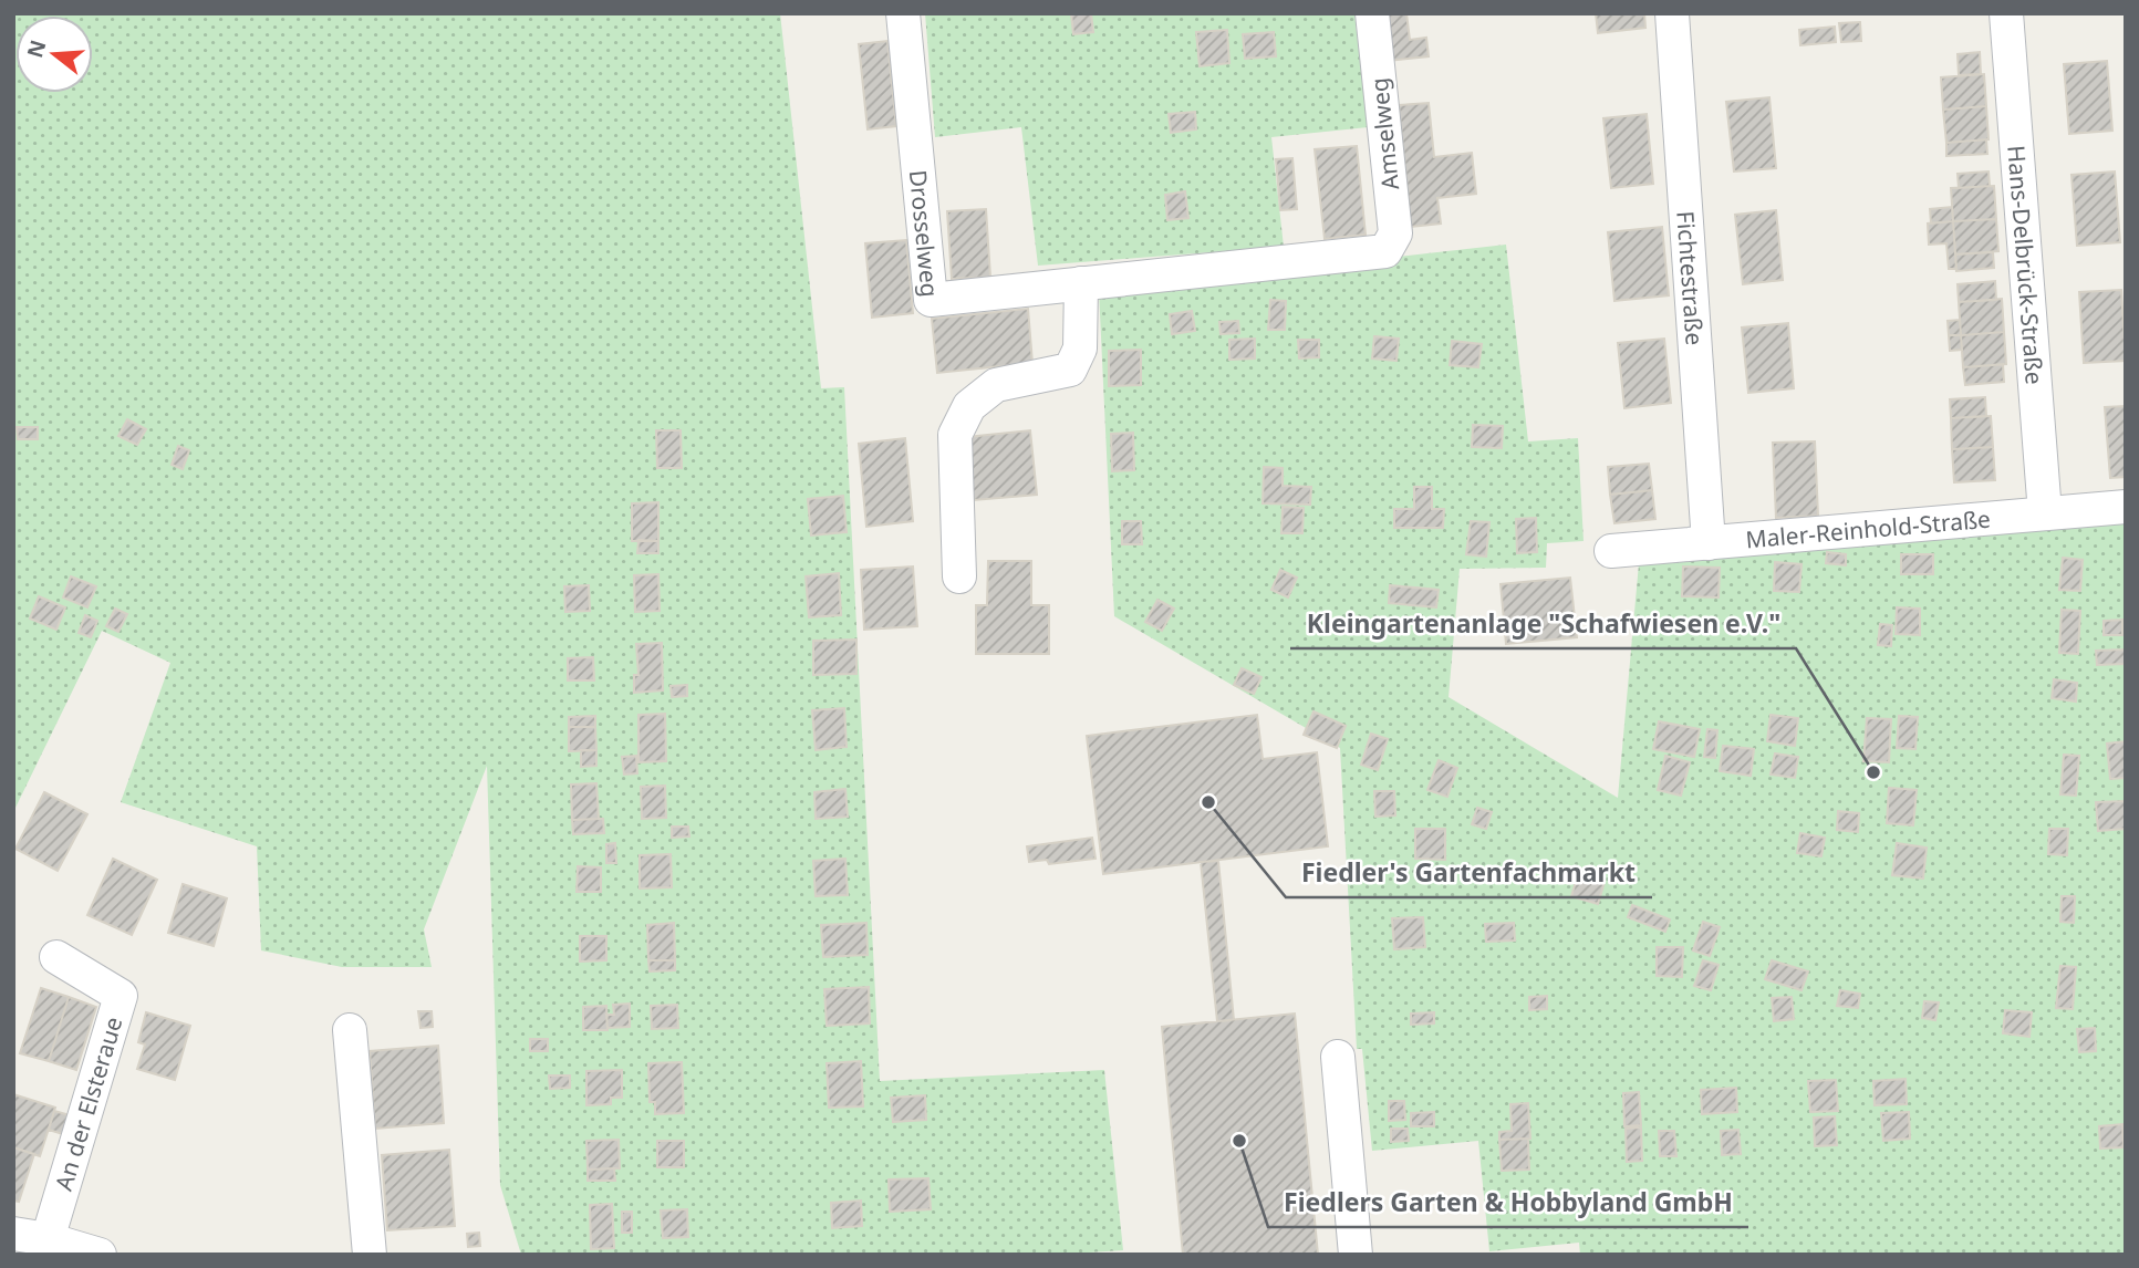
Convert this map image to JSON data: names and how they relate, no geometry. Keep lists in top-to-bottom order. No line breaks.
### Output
{"streets":{"street":["Amselweg","Drosselweg","Hans-Delbrück-Straße","Fichtestraße","Maler-Reinhold-Straße","An der Elsteraue"]},"crossings":[["Amselweg","Drosselweg"],["Hans-Delbrück-Straße","Maler-Reinhold-Straße"],["Fichtestraße","Maler-Reinhold-Straße"]],"places":["Kleingartenanlage \"Schafwiesen e.V.\"","Fiedler's Gartenfachmarkt","Fiedlers Garten & Hobbyland GmbH"],"north":"left"}
